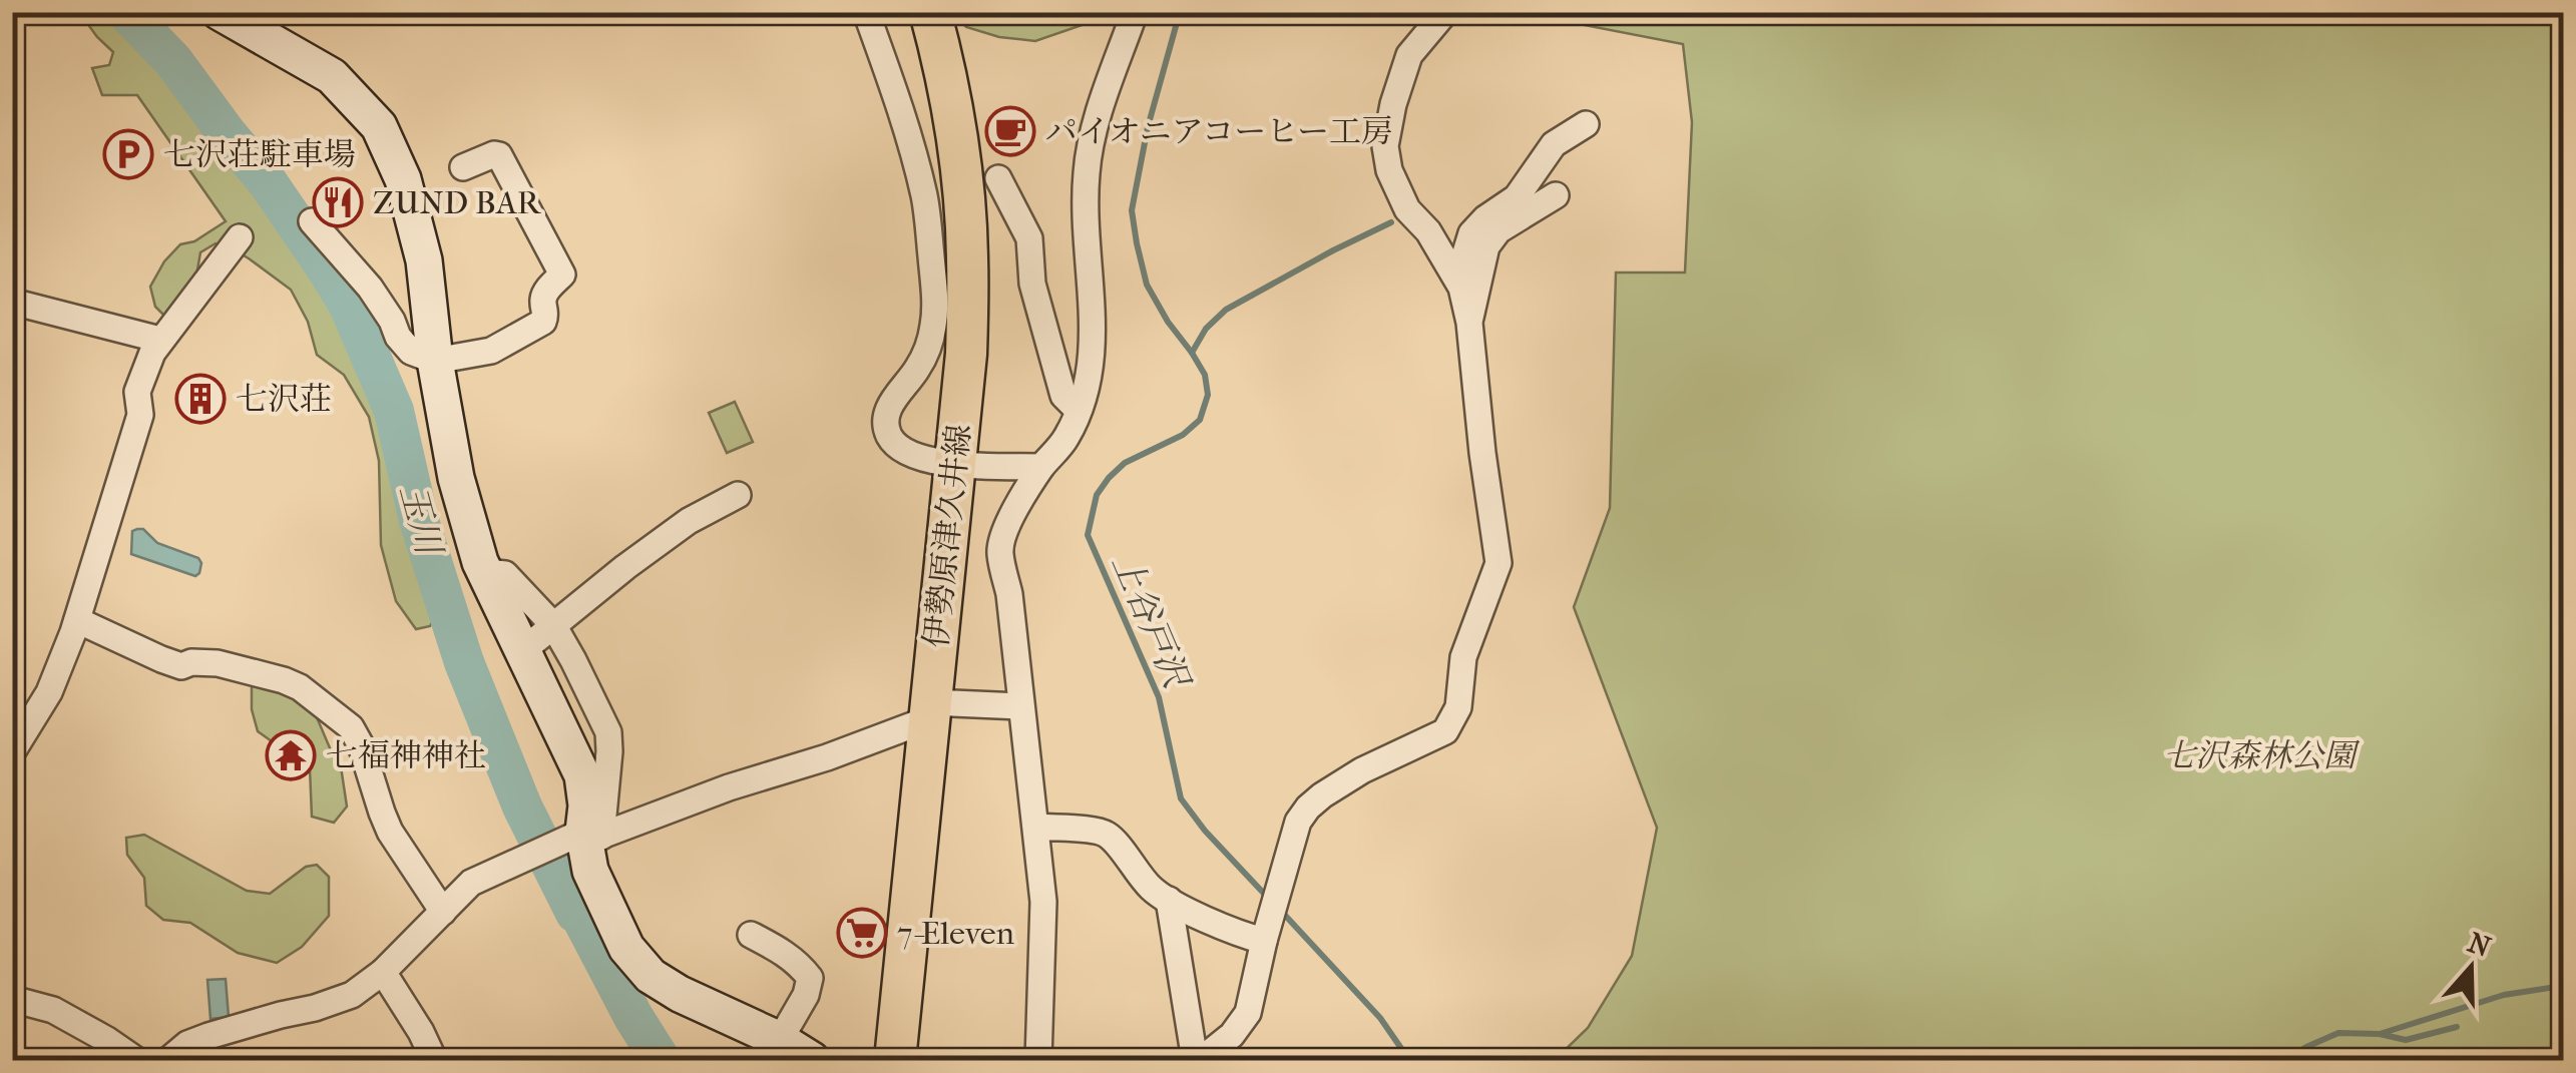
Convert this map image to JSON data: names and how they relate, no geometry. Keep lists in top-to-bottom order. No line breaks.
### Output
{"streets":{"main road":["伊勢原津久井線"]},"water":["玉川","上谷戸沢"],"parks":["七沢森林公園"],"places":{"cafe":["パイオニアコーヒー工房"],"parking":["七沢荘駐車場"],"restaurant":["ZUND BAR"],"building":["七沢荘"],"temple":["七福神神社"],"supermarket":["7-Eleven"]},"north":"top"}
